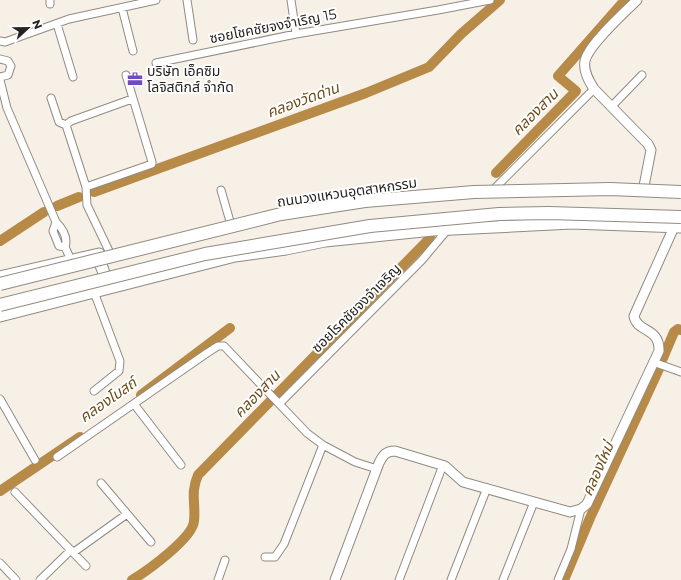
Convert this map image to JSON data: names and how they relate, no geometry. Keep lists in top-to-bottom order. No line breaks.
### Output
{"streets":{"main road":["ถนนวงแหวนอุตสาหกรรม"],"street":["ซอยโชคชัยจงจำเริญ 15","ซอยโรคชัยจงจำเจริญ"]},"water":["คลองวัดด่าน","คลองสาน","คลองโบสถ์","คลองใหม่"],"places":{"office":["บริษัท เอ็คซิม โลจิสติกส์ จำกัด"]},"north":"right"}
